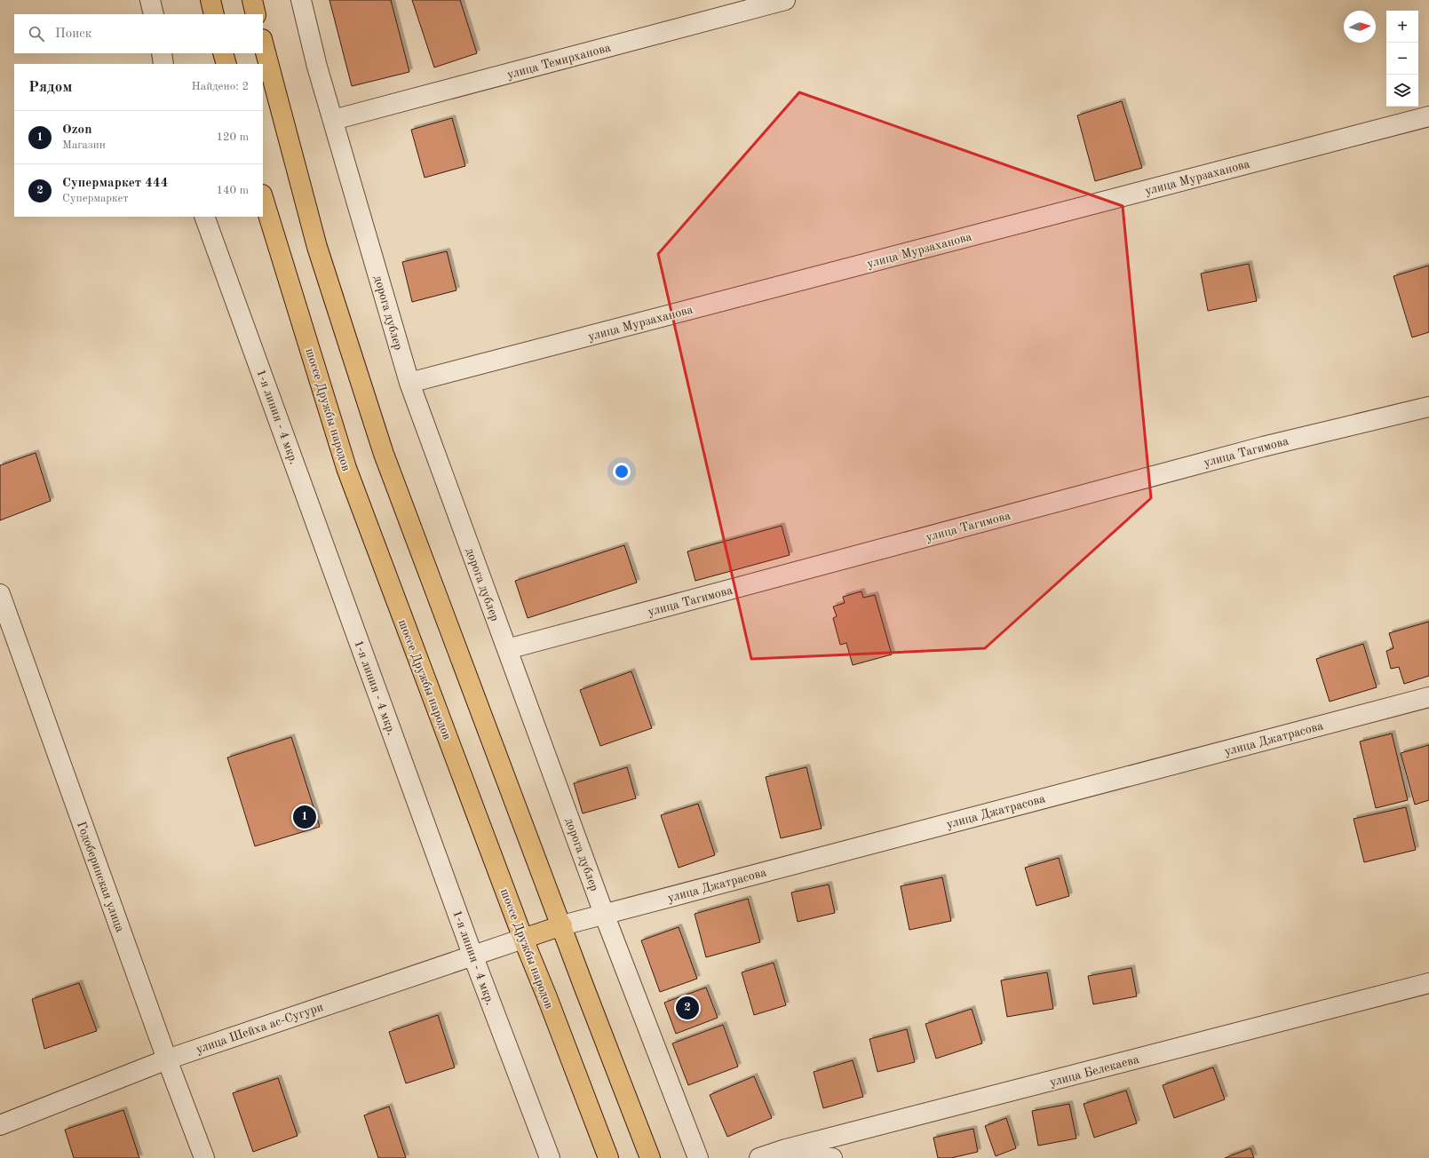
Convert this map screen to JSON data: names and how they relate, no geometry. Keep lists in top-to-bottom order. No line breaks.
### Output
{"streets":{"main road":["шоссе Дружбы народов"],"street":["улица Темирханова","улица Мурзаханова","дорога дублер","1-я линия - 4 мкр.","улица Тагимова","улица Джатрасова","Годоберинская улица","улица Шейха ас-Сугури","улица Белекаева"]},"crossings":[["улица Темирханова","дорога дублер"],["улица Мурзаханова","дорога дублер"],["дорога дублер","улица Тагимова"],["дорога дублер","улица Джатрасова"],["шоссе Дружбы народов","улица Шейха ас-Сугури"],["1-я линия - 4 мкр.","улица Шейха ас-Сугури"],["Годоберинская улица","улица Шейха ас-Сугури"]],"north":"right","page":{"map_buttons":["+","−"],"search":"Поиск","heading":["Рядом","Найдено: 2"],"list":[{"mark":"1","name":"Ozon","note":"Магазин","value":"120 m"},{"mark":"2","name":"Супермаркет 444","note":"Супермаркет","value":"140 m"}],"pins":["1","2"]}}
